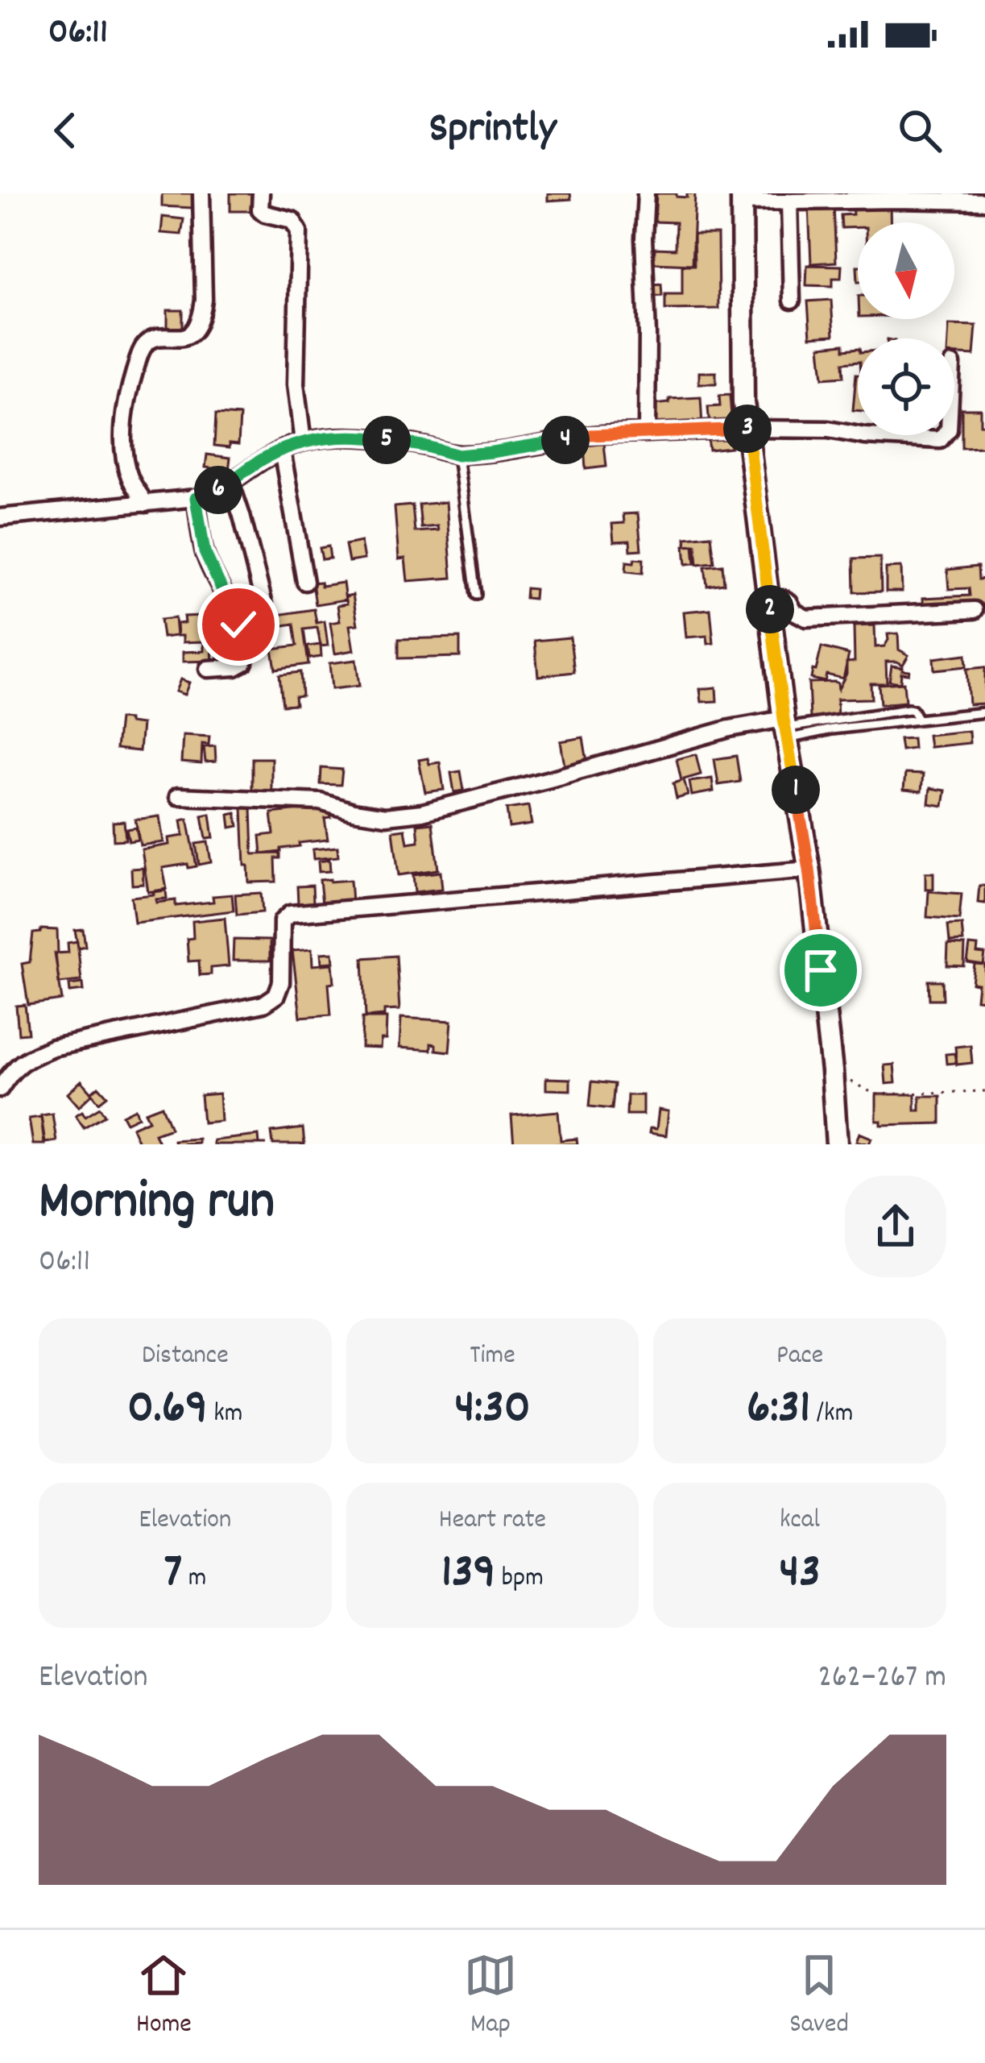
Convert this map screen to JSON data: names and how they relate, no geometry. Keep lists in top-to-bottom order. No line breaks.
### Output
{"north":"bottom","page":{"status":"06:11","header":"Sprintly","pins":["3","4","5","6","2","1"],"heading":["Morning run","06:11"],"stats":[["Distance","0.69 km"],["Time","4:30"],["Pace","6:31 /km"],["Elevation","7 m"],["Heart rate","139 bpm"],["kcal","43"]],"chart":["Elevation","262–267 m"],"tabs":["Home","Map","Saved"]}}
